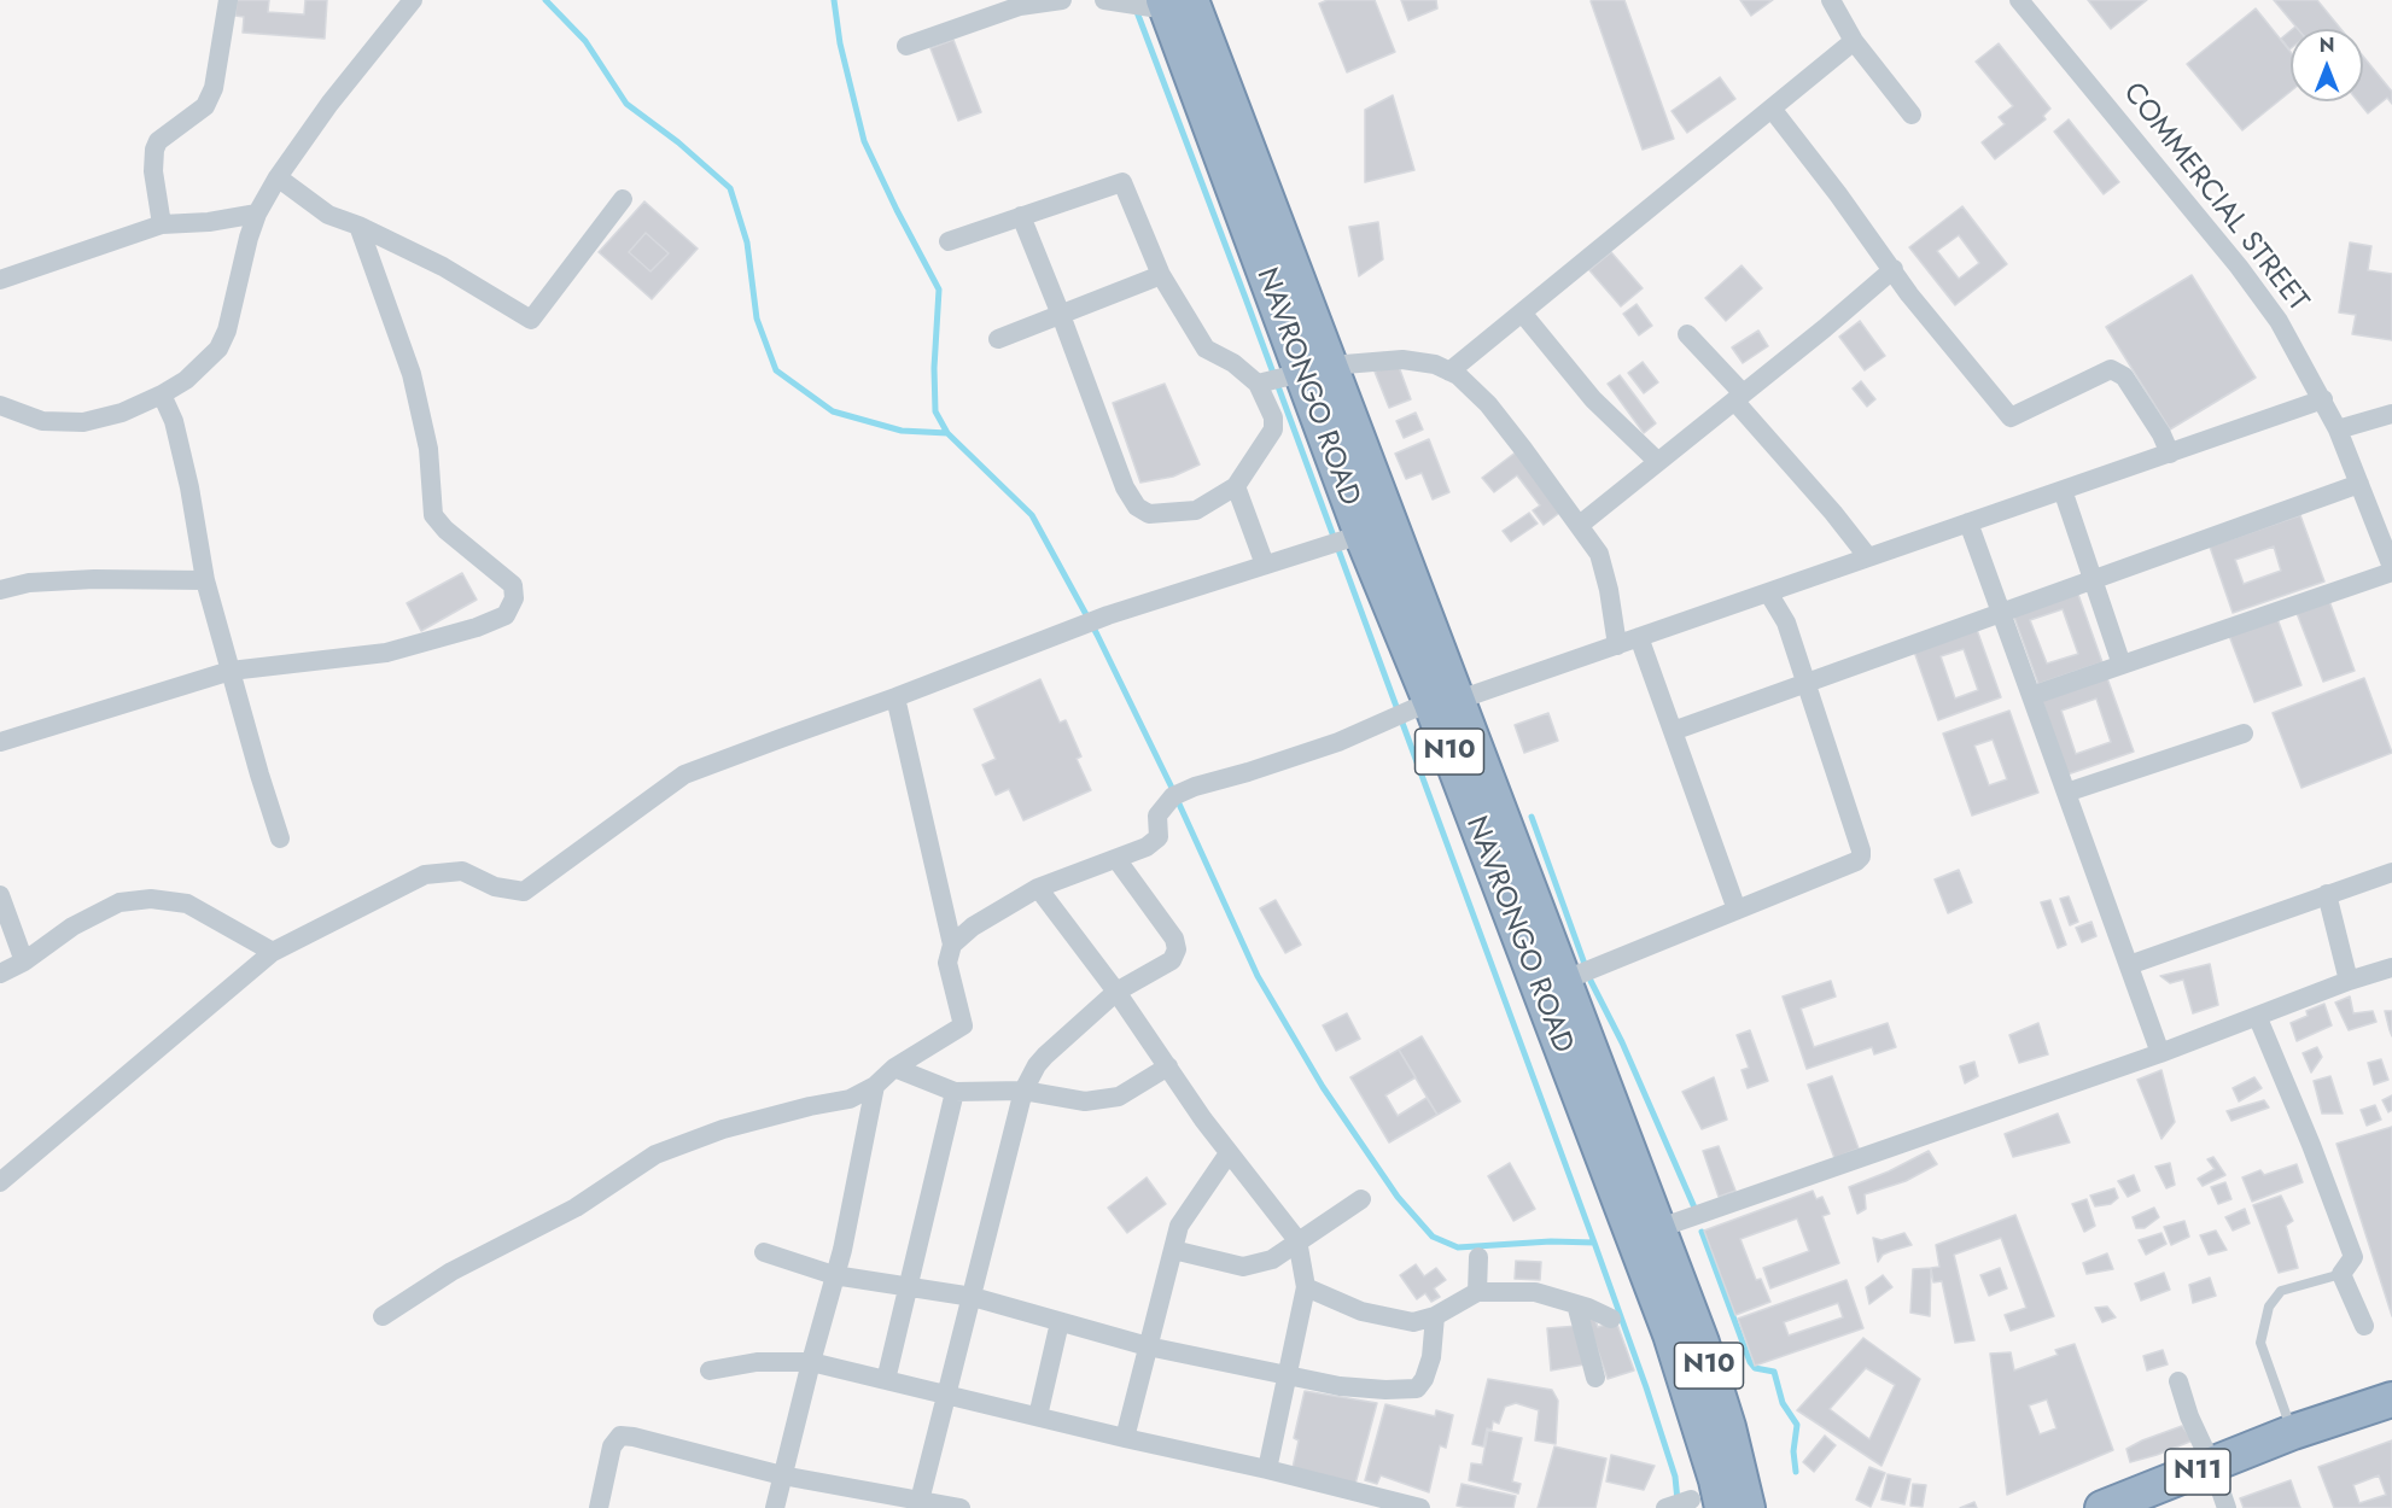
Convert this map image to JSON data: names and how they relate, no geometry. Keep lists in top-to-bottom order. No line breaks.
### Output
{"streets":{"highway":["NAVRONGO ROAD","N10","N11"],"street":["COMMERCIAL STREET"]},"north":"top"}
